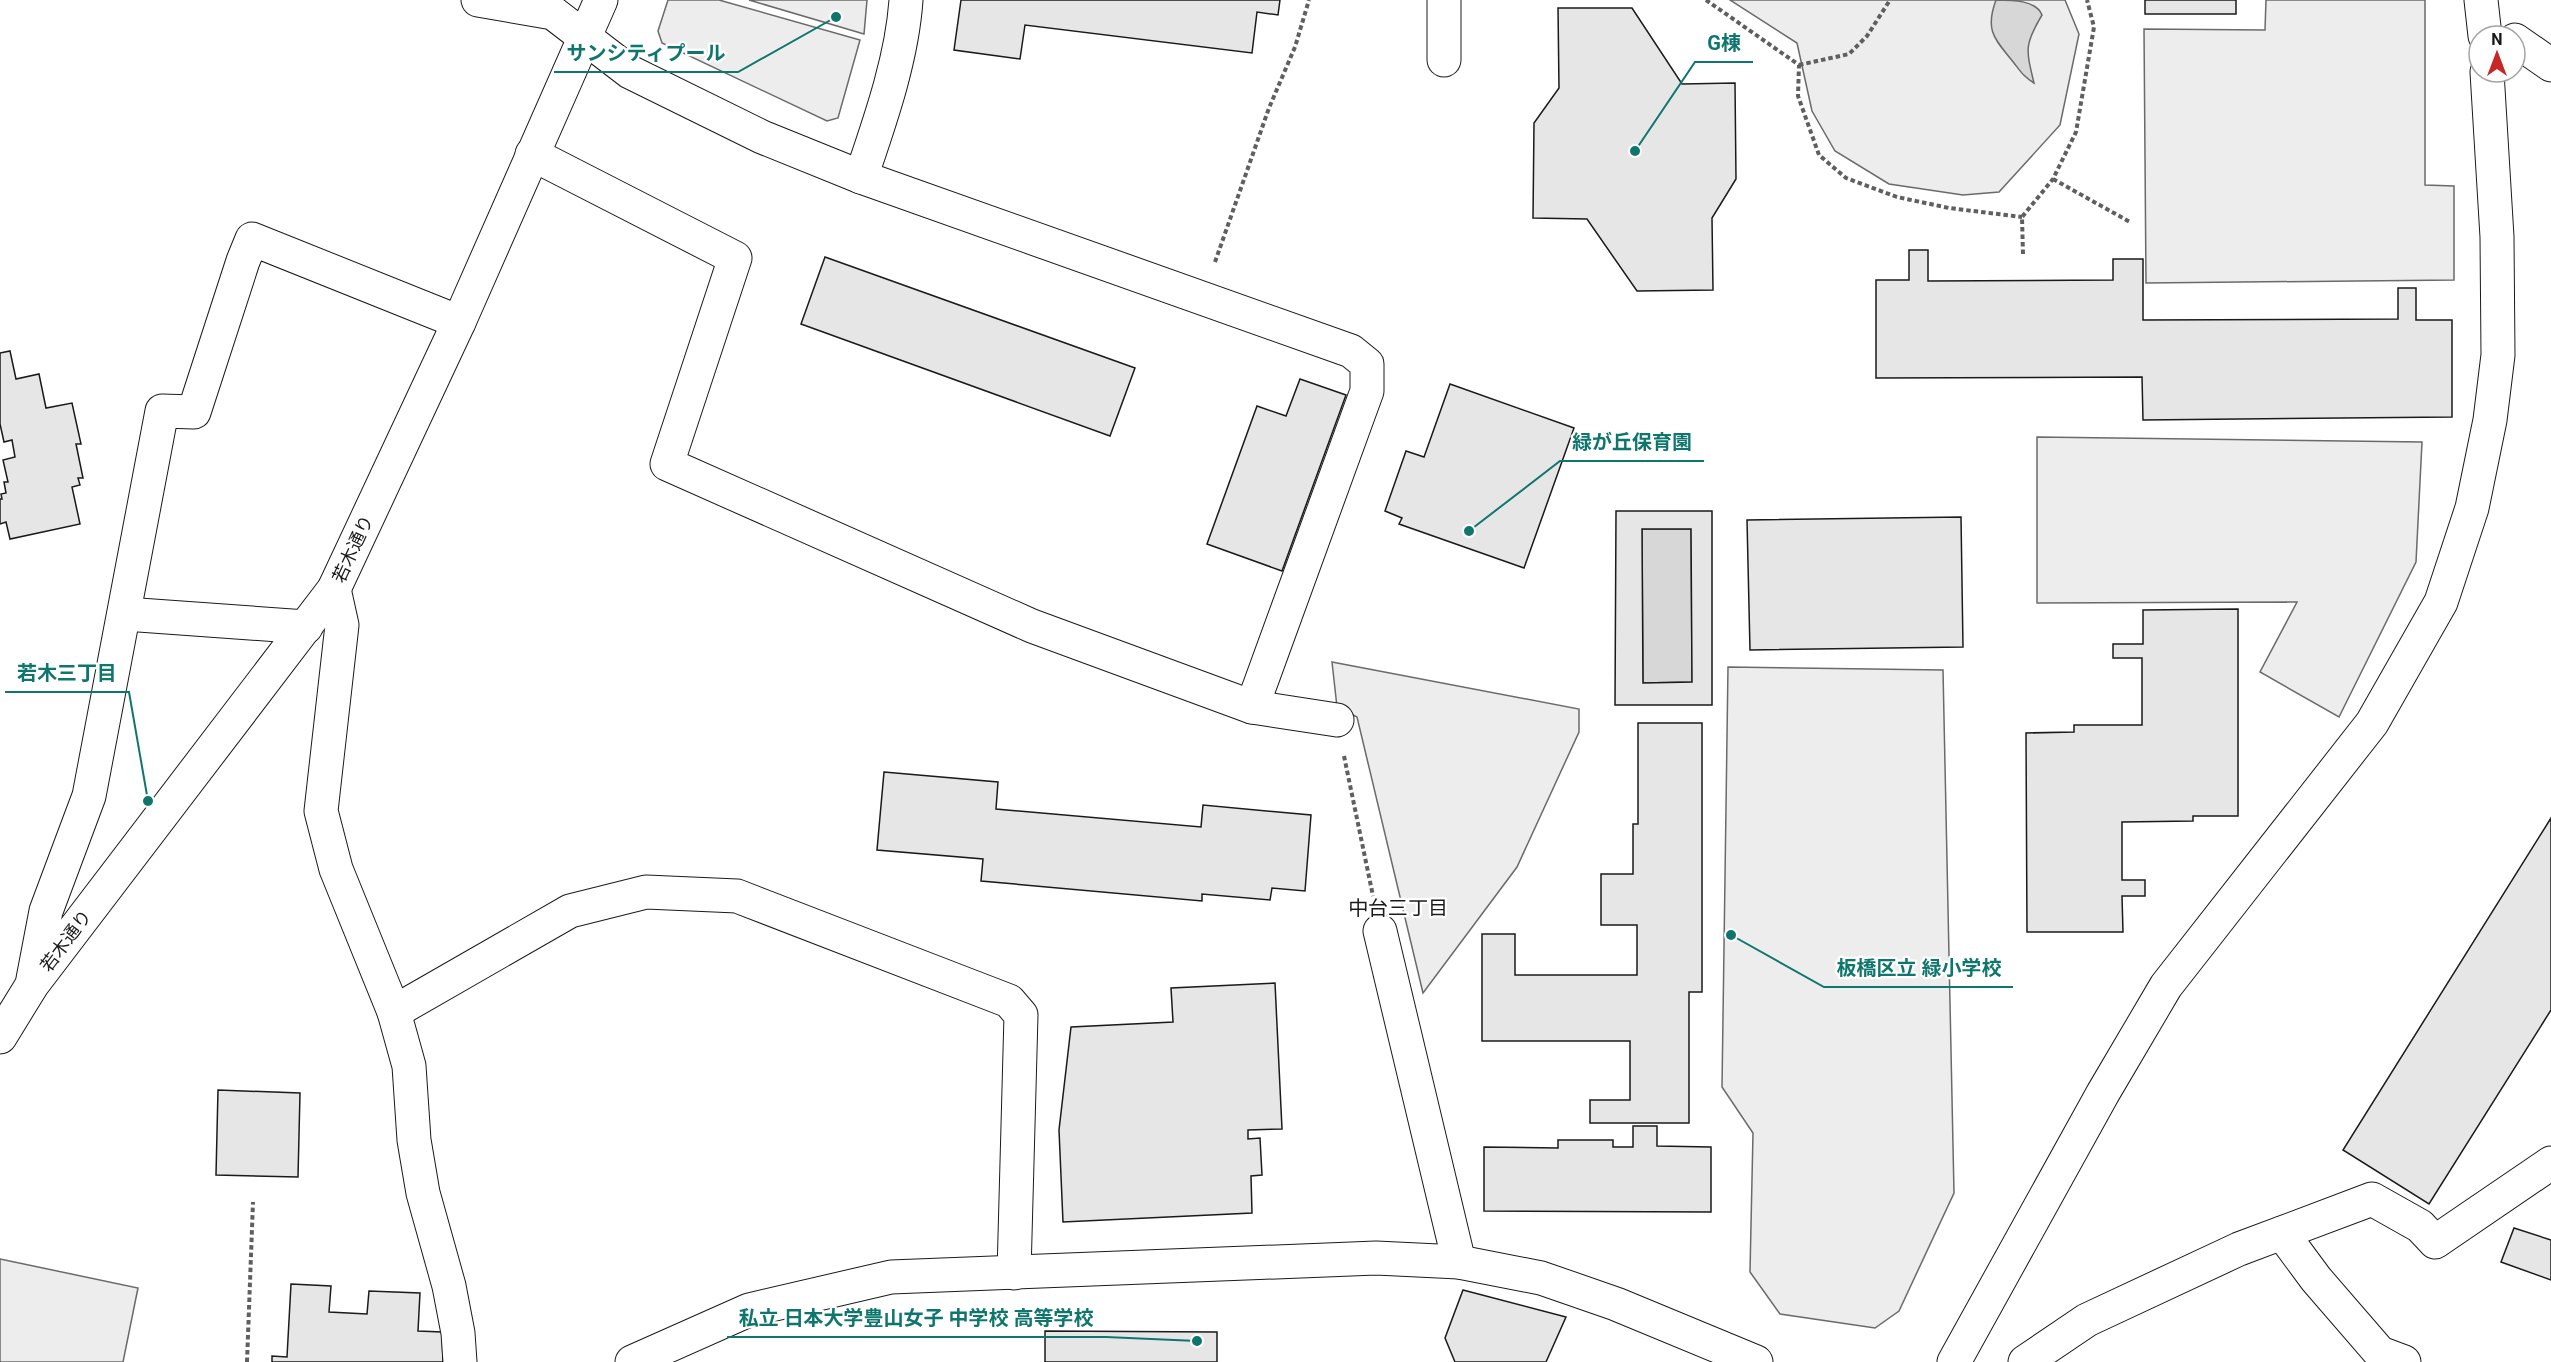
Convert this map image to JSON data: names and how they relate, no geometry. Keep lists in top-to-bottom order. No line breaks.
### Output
{"streets":{"street":["若木通り"]},"districts":["中台三丁目"],"places":["サンシティプール","G棟","緑が丘保育園","若木三丁目","板橋区立 緑小学校","私立 日本大学豊山女子 中学校 高等学校"],"north":"top"}
